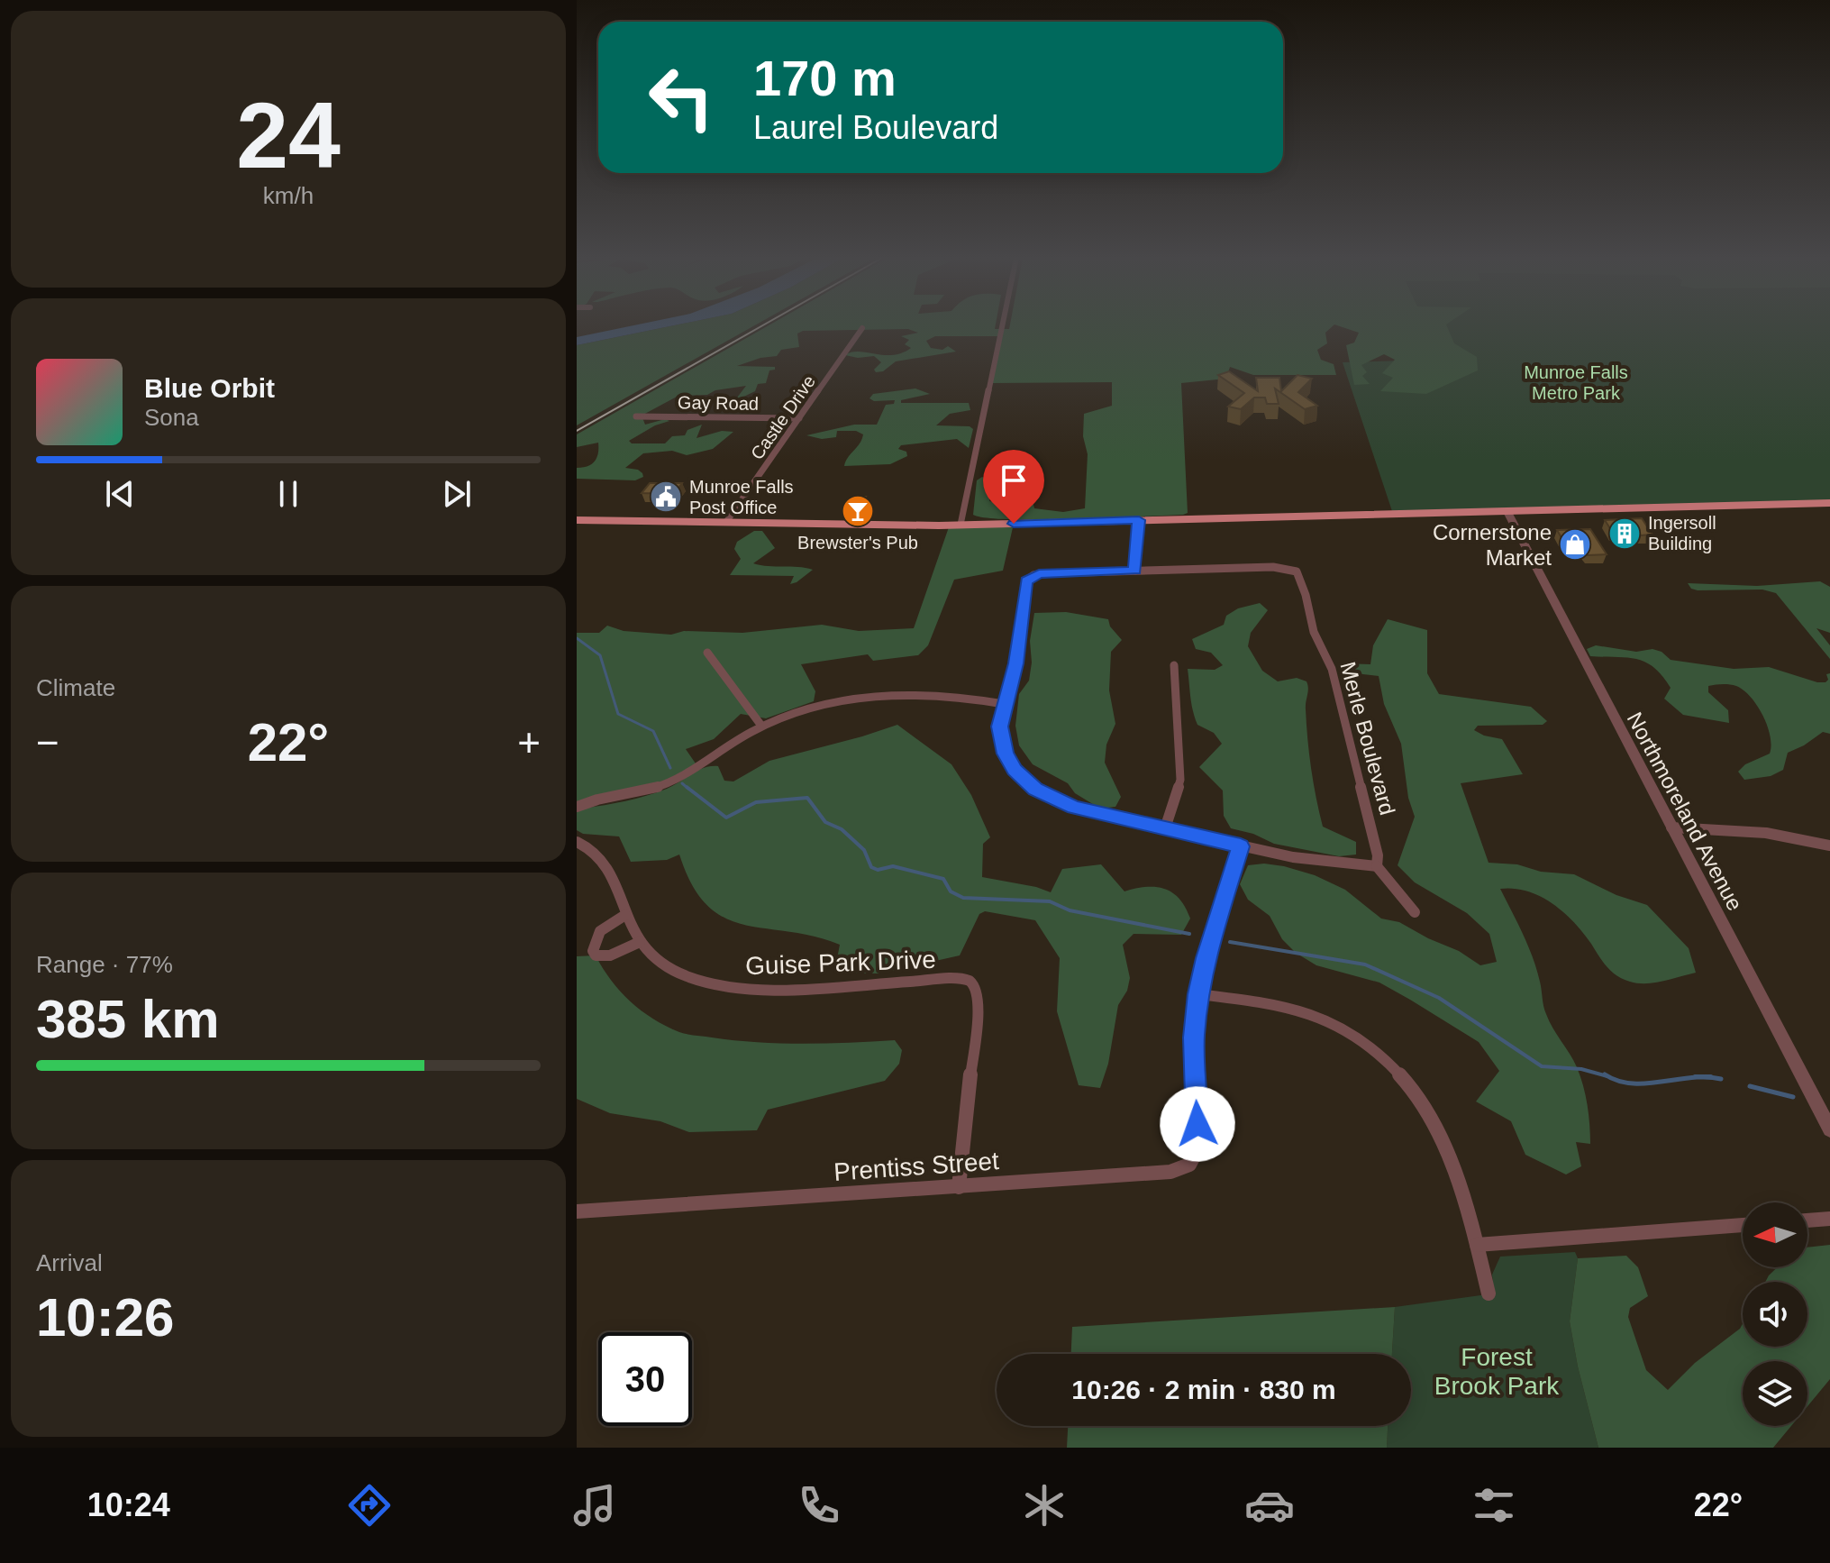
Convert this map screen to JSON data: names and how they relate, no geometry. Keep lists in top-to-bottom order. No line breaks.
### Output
{"streets":{"street":["Gay Road","Castle Drive","Merle Boulevard","Northmoreland Avenue","Guise Park Drive","Prentiss Street"]},"crossings":[["Gay Road","Castle Drive"],["Guise Park Drive","Prentiss Street"]],"parks":["Munroe Falls Metro Park","Forest Brook Park"],"places":{"public building":["Munroe Falls Post Office"],"bar":["Brewster's Pub"],"building":["Ingersoll Building"],"shop":["Cornerstone Market"]},"north":"left","page":{"tile":[["24","km/h"],"Climate",["Range · 77%","385 km"],["Arrival","10:26"]],"turn":["170 m","Laurel Boulevard"],"song":["Blue Orbit","Sona"],"heat":["−","22°","+"],"limit":"30","trip":"10:26 · 2 min · 830 m","tabs":["10:24","22°"]}}
